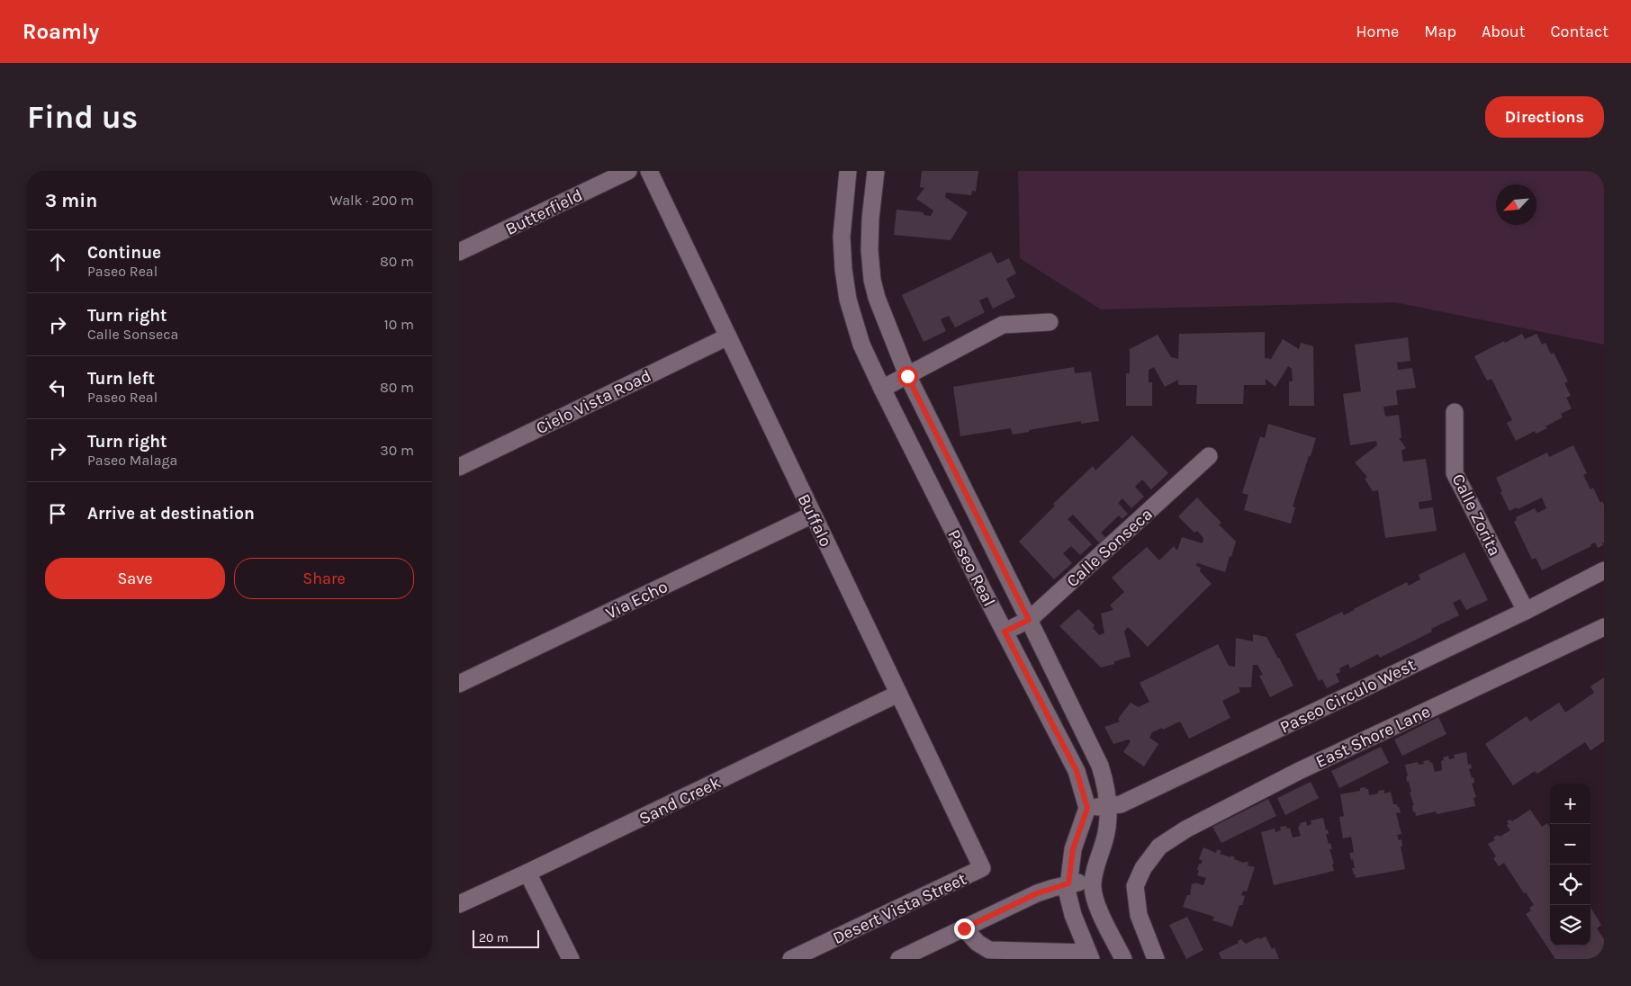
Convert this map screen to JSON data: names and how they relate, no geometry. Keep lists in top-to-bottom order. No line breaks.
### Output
{"streets":{"street":["Butterfield","Cielo Vista Road","Calle Zorita","Buffalo","Calle Sonseca","Paseo Real","Via Echo","Paseo Circulo West","East Shore Lane","Sand Creek","Desert Vista Street"]},"crossings":[["Cielo Vista Road","Buffalo"],["Calle Zorita","Paseo Circulo West"],["Buffalo","Via Echo"],["Buffalo","Sand Creek"],["Buffalo","Desert Vista Street"],["Calle Sonseca","Paseo Real"],["Paseo Real","Paseo Circulo West"]],"scale_bar":"20 m","north":"bottom left","page":{"header":"Roamly","nav":["Home","Map","About","Contact"],"buttons":["Directions",["Save","Share"]],"title":"Find us","heading":["3 min","Walk · 200 m"],"list":[["Continue","Paseo Real","80 m"],["Turn right","Calle Sonseca","10 m"],["Turn left","Paseo Real","80 m"],["Turn right","Paseo Malaga","30 m"],"Arrive at destination"],"map_buttons":["+","−"],"scale":"20 m"}}
